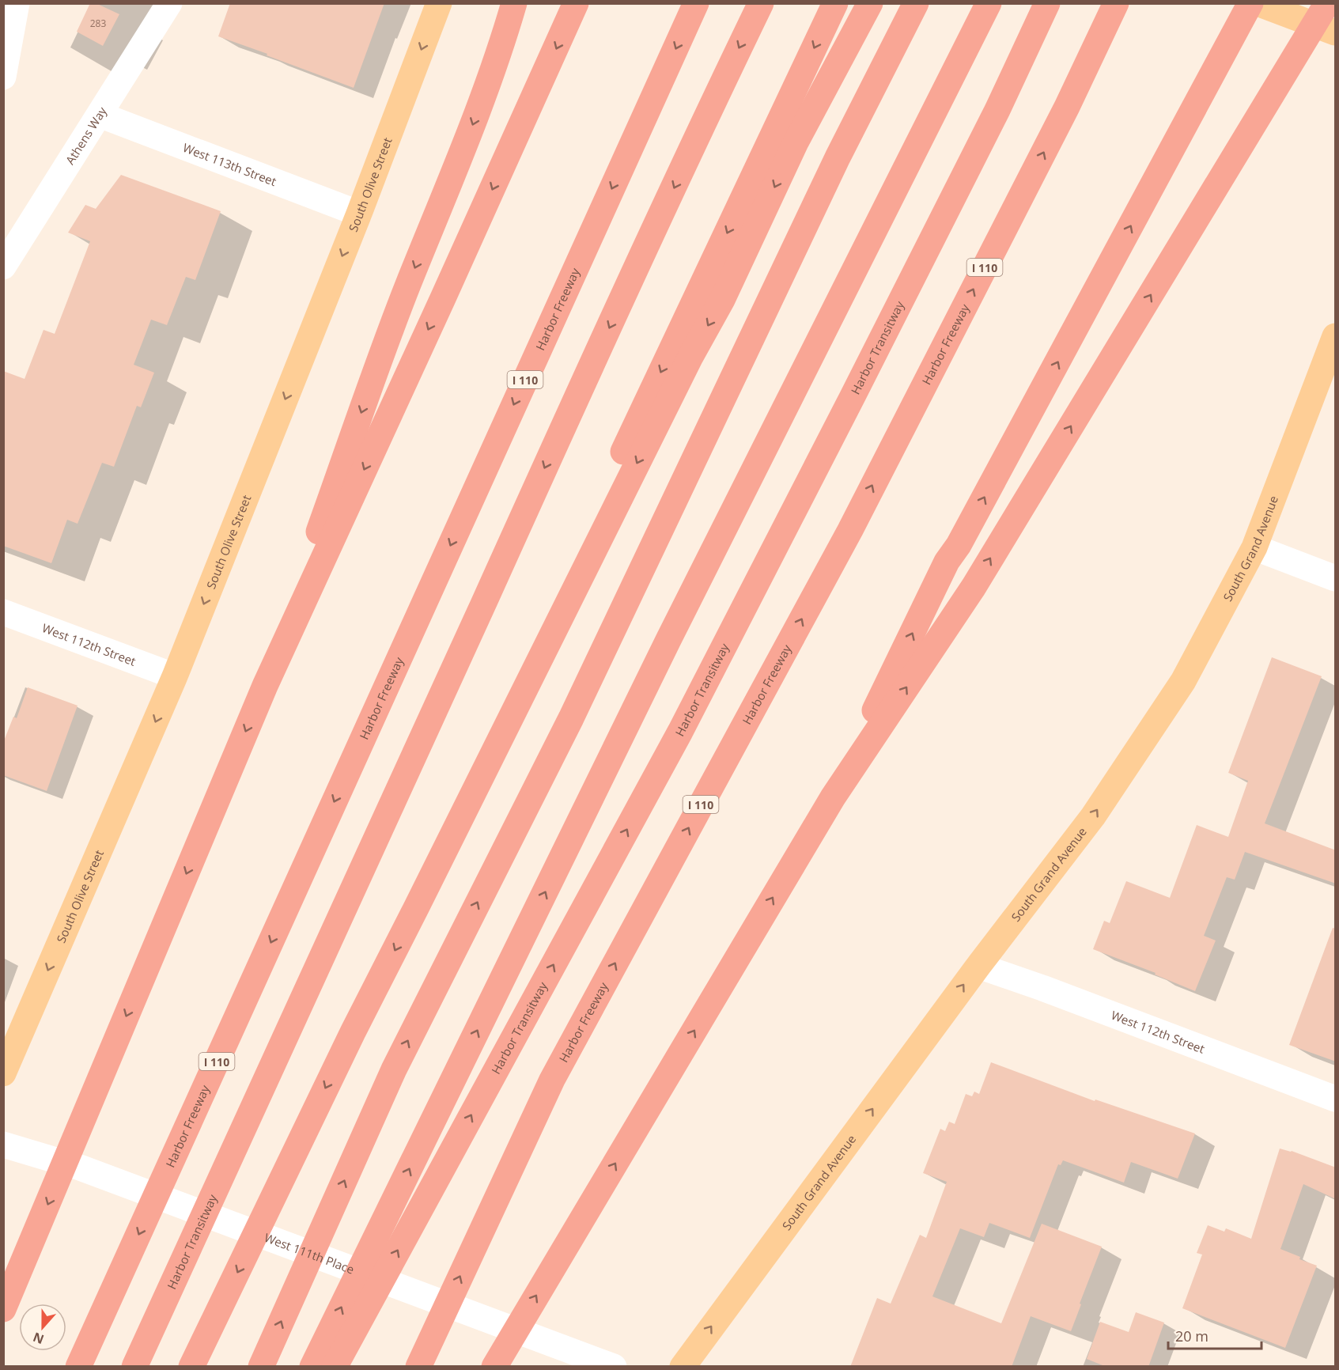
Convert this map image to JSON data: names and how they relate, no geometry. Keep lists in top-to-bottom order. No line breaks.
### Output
{"streets":{"highway":["I 110","Harbor Freeway","Harbor Transitway"],"main road":["South Olive Street","South Grand Avenue"],"street":["Athens Way","West 113th Street","West 112th Street","West 111th Place"]},"crossings":[["Athens Way","West 113th Street"],["West 113th Street","South Olive Street"],["South Olive Street","West 112th Street"],["South Grand Avenue","West 112th Street"]],"one_way":["South Olive Street","South Grand Avenue"],"house_numbers":["283"],"scale_bar":"20 m","north":"bottom"}
